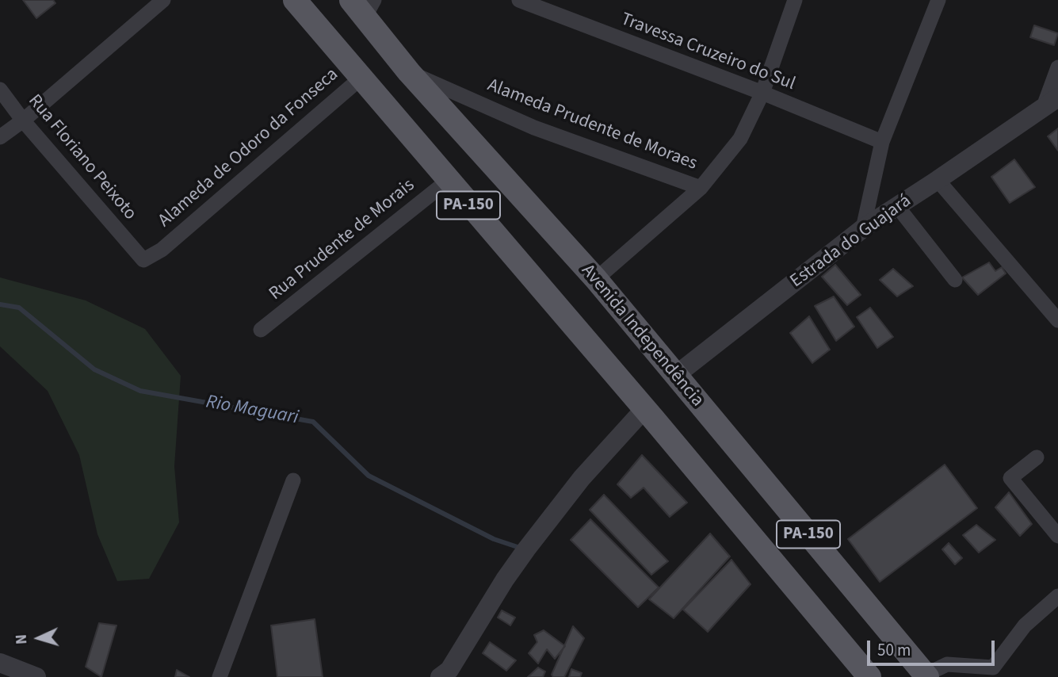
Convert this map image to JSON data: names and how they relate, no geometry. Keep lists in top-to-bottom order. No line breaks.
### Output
{"streets":{"main road":["PA-150","Avenida Independência"],"street":["Travessa Cruzeiro do Sul","Alameda Prudente de Moraes","Alameda de Odoro da Fonseca","Rua Floriano Peixoto","Rua Prudente de Morais","Estrada do Guajará"]},"crossings":[["Alameda Prudente de Moraes","Avenida Independência"],["Alameda de Odoro da Fonseca","Rua Floriano Peixoto"],["Alameda de Odoro da Fonseca","PA-150"],["PA-150","Rua Prudente de Morais"],["Estrada do Guajará","Avenida Independência"]],"water":["Rio Maguari"],"scale_bar":"50 m","north":"left"}
